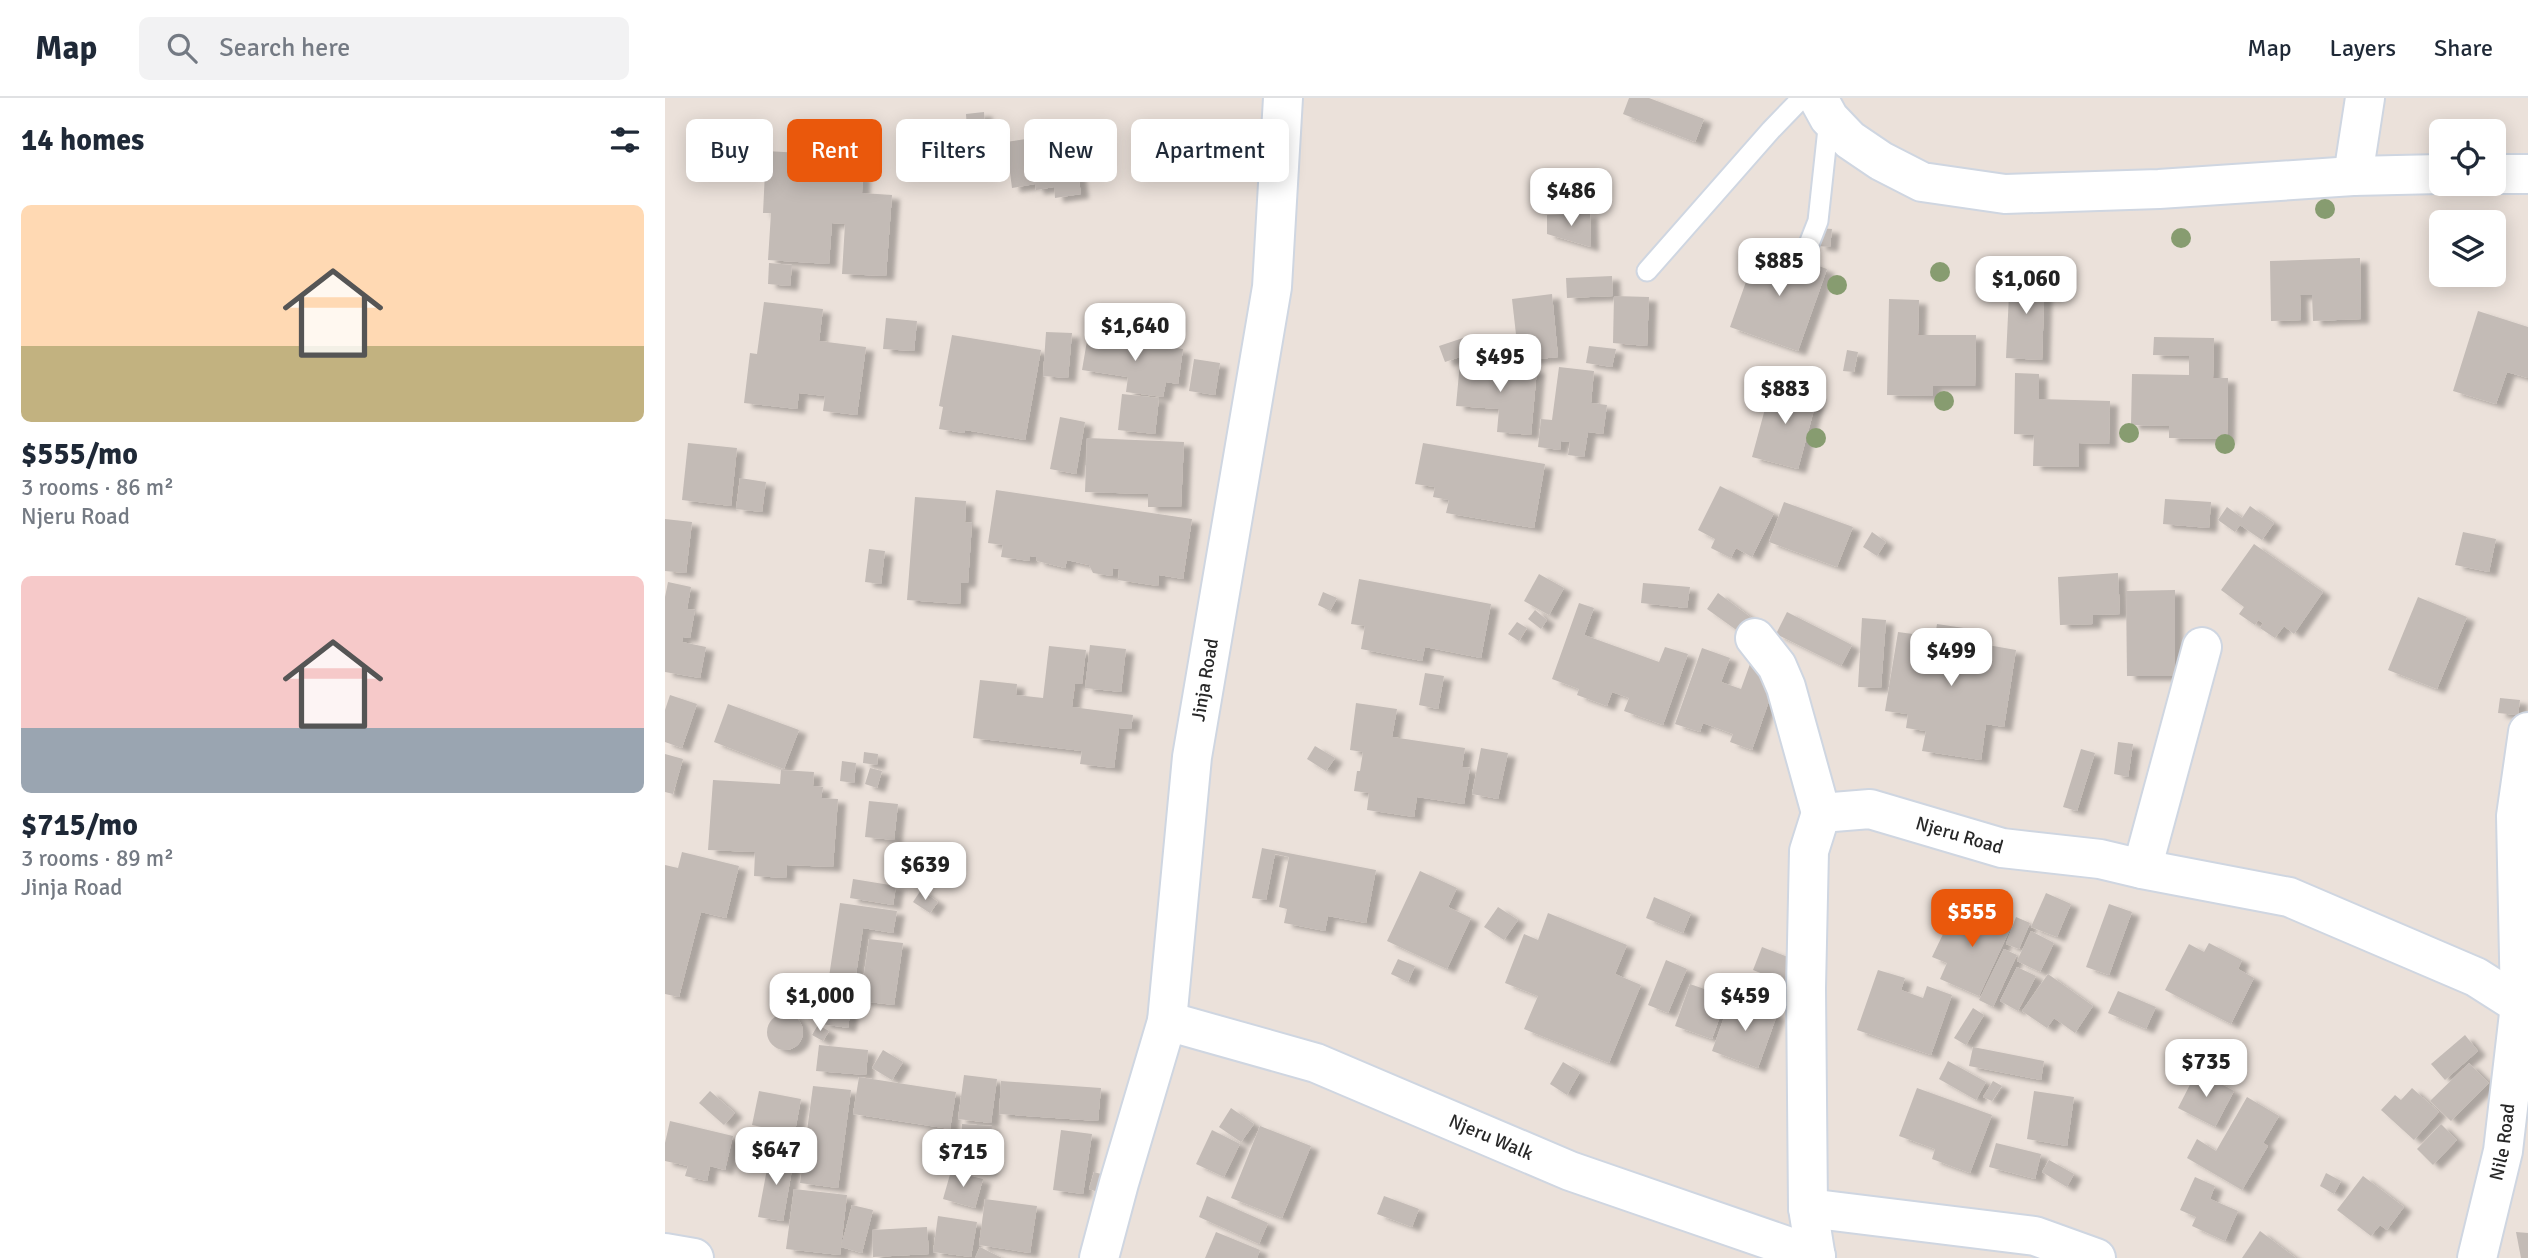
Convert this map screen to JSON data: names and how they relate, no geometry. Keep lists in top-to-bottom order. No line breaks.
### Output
{"streets":{"street":["Jinja Road","Njeru Road","Njeru Walk","Nile Road"]},"crossings":[["Jinja Road","Njeru Walk"],["Njeru Road","Nile Road"]],"page":{"header":"Map","search":"Search here","nav":["Map","Layers","Share"],"heading":"14 homes","chip":["Buy","Rent","Filters","New","Apartment"],"price":["$486","$885","$1,060","$1,640","$495","$883","$499","$639","$555","$1,000","$459","$735","$647","$715"],"list":[{"name":"$555/mo","note":"3 rooms · 86 m² · Njeru Road"},{"name":"$715/mo","note":"3 rooms · 89 m² · Jinja Road"}]}}
